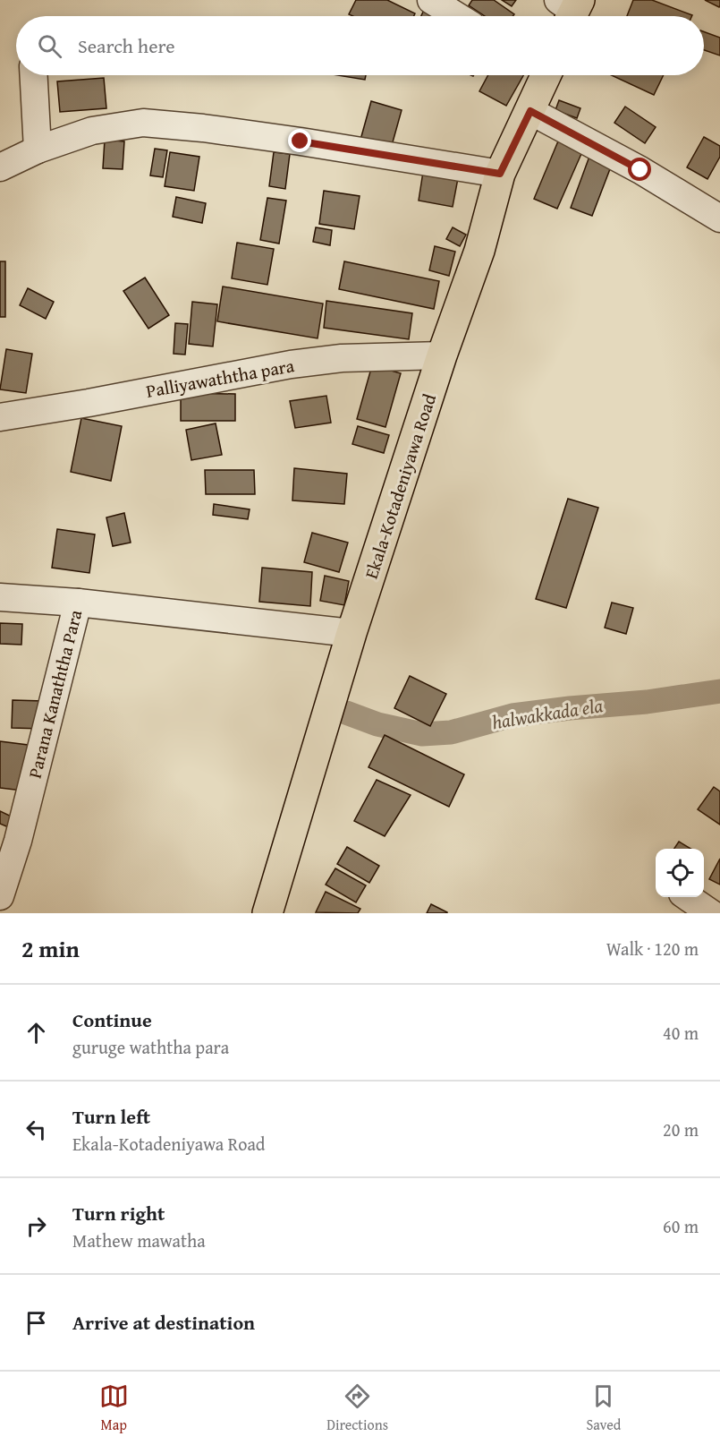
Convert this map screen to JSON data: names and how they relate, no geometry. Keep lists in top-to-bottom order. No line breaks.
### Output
{"streets":{"main road":["Ekala-Kotadeniyawa Road"],"street":["Palliyawaththa para","Parana Kanaththa Para"]},"crossings":[["Palliyawaththa para","Ekala-Kotadeniyawa Road"],["Ekala-Kotadeniyawa Road","Parana Kanaththa Para"]],"water":["halwakkada ela"],"page":{"search":"Search here","heading":["2 min","Walk · 120 m"],"list":[["Continue","guruge waththa para","40 m"],["Turn left","Ekala-Kotadeniyawa Road","20 m"],["Turn right","Mathew mawatha","60 m"],"Arrive at destination"],"nav":["Map","Directions","Saved"]}}
